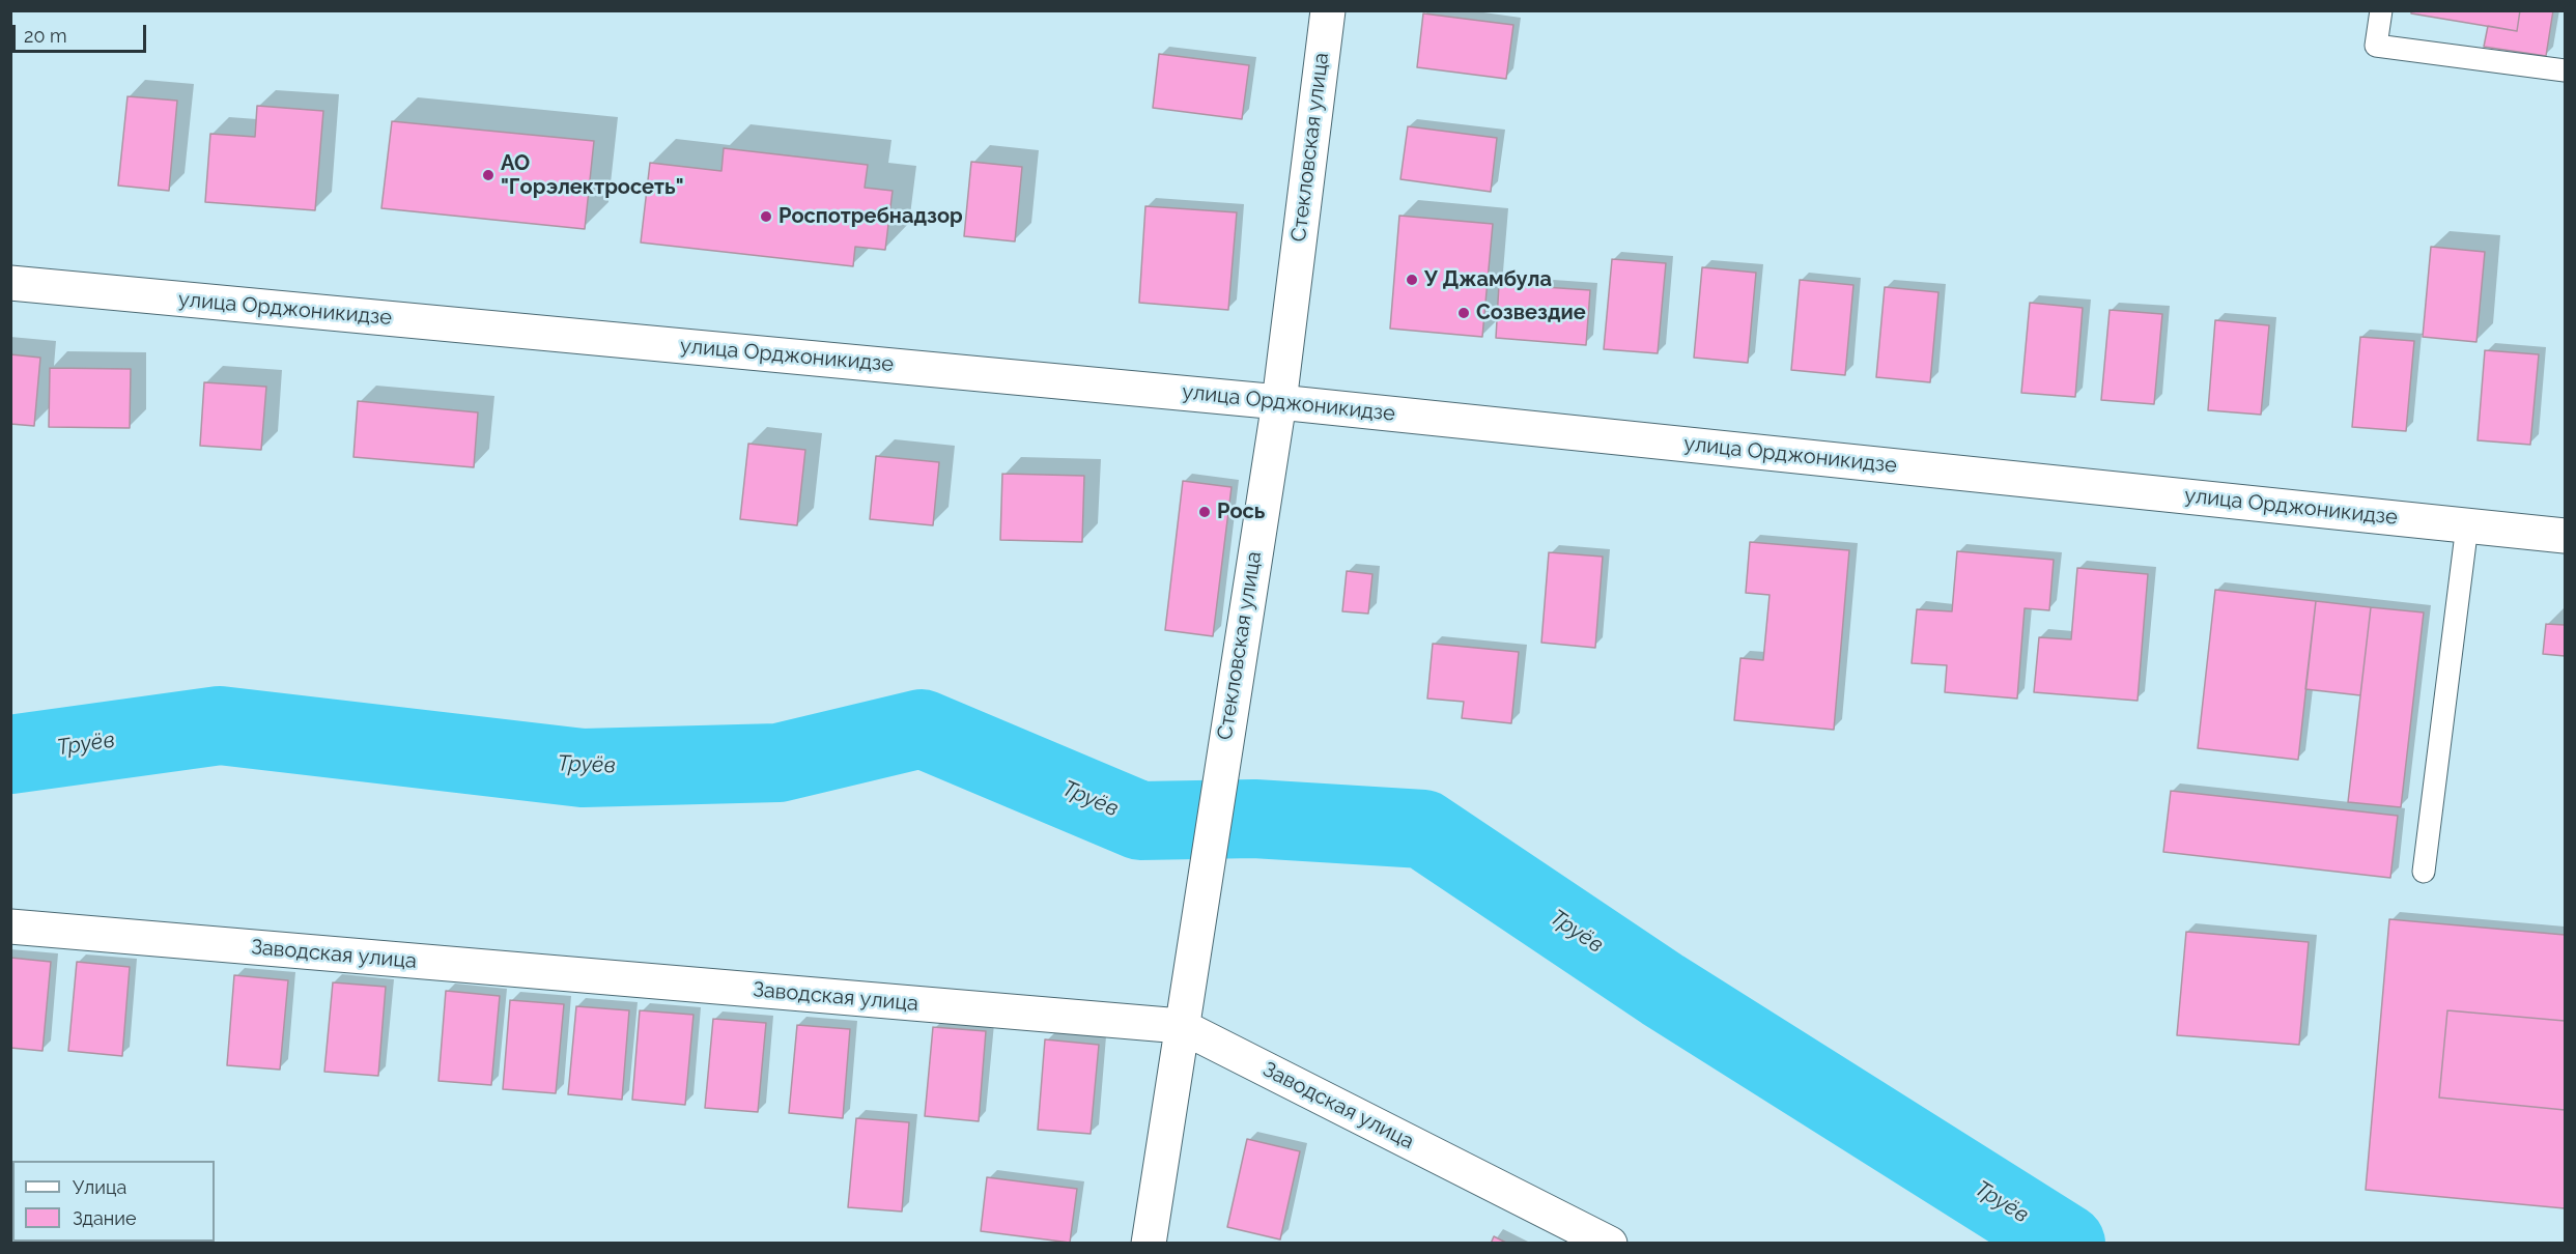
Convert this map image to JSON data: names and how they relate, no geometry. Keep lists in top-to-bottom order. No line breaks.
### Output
{"streets":{"street":["Стекловская улица","улица Орджоникидзе","Заводская улица"]},"crossings":[["Стекловская улица","улица Орджоникидзе"],["Стекловская улица","Заводская улица"]],"water":["Труёв"],"places":["АО \"Горэлектросеть\"","Роспотребнадзор","У Джамбула","Созвездие","Рось"],"legend":["Улица","Здание"],"scale_bar":"20 m"}
